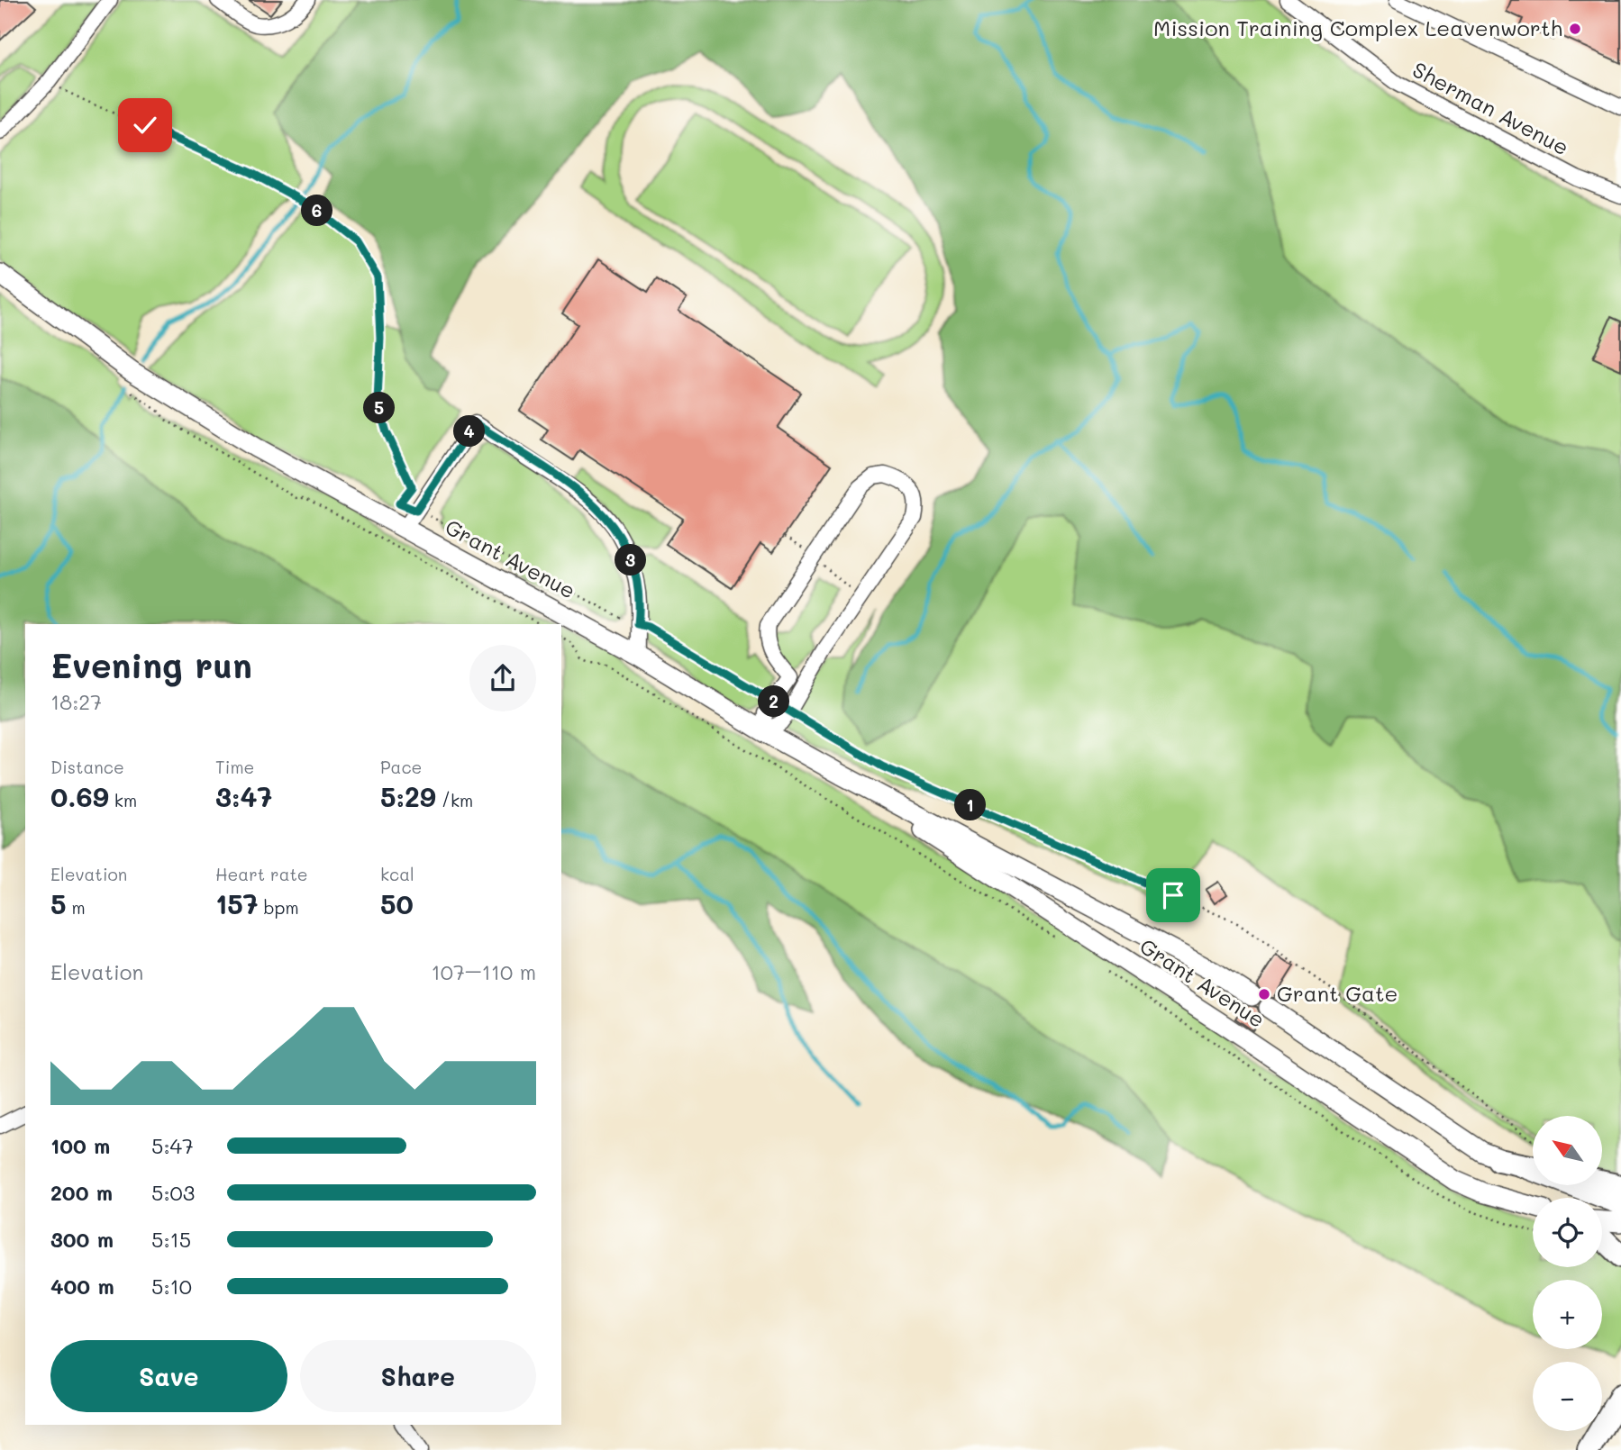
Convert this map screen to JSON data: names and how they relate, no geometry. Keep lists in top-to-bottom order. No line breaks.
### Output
{"streets":{"main road":["Grant Avenue"],"street":["Sherman Avenue"]},"places":["Mission Training Complex Leavenworth","Grant Gate"],"north":"top left","page":{"pins":["6","5","4","3","2","1"],"heading":["Evening run","18:27"],"stats":[["Distance","0.69 km"],["Time","3:47"],["Pace","5:29 /km"],["Elevation","5 m"],["Heart rate","157 bpm"],["kcal","50"]],"chart":["Elevation","107–110 m"],"map_buttons":["+","−"],"list":[{"name":"100 m","note":"5:47"},{"name":"200 m","note":"5:03"},{"name":"300 m","note":"5:15"},{"name":"400 m","note":"5:10"}],"buttons":["Save","Share"]}}
